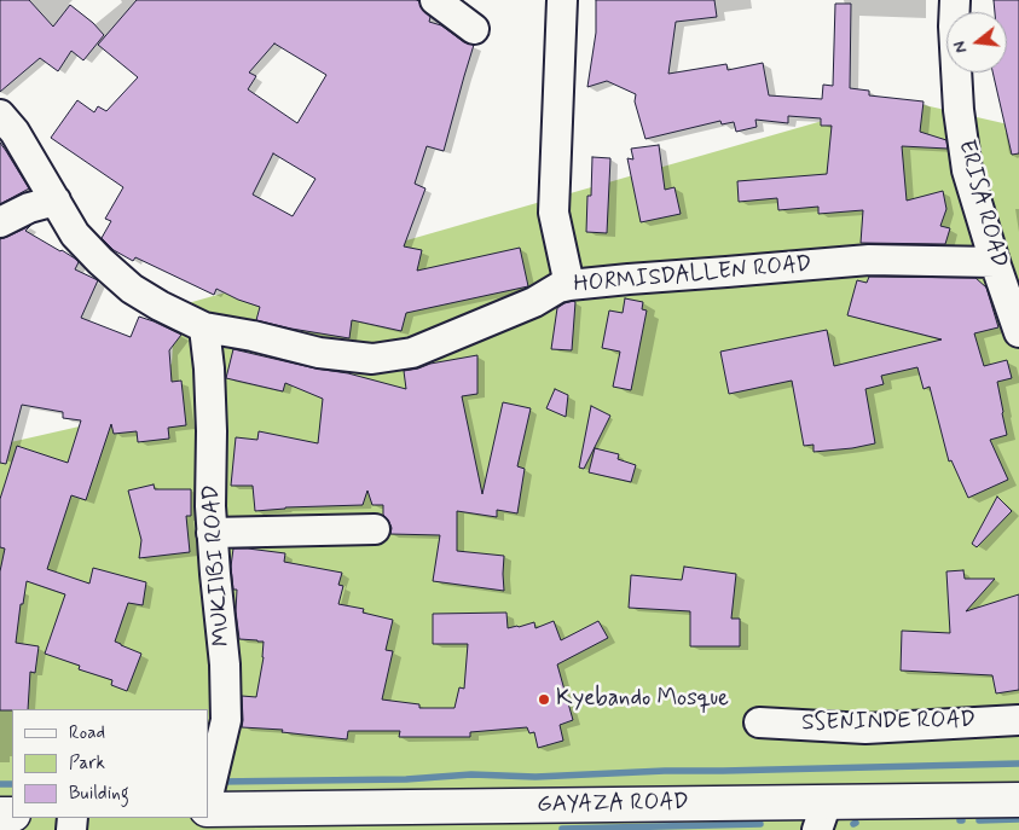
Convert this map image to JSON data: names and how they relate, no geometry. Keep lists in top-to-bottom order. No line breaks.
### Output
{"streets":{"main road":["GAYAZA ROAD"],"street":["ERISA ROAD","HORMISDALLEN ROAD","MUKIIBI ROAD","SSENINDE ROAD"]},"crossings":[["ERISA ROAD","HORMISDALLEN ROAD"],["HORMISDALLEN ROAD","MUKIIBI ROAD"]],"places":["Kyebando Mosque"],"legend":["Road","Park","Building"],"north":"left"}
